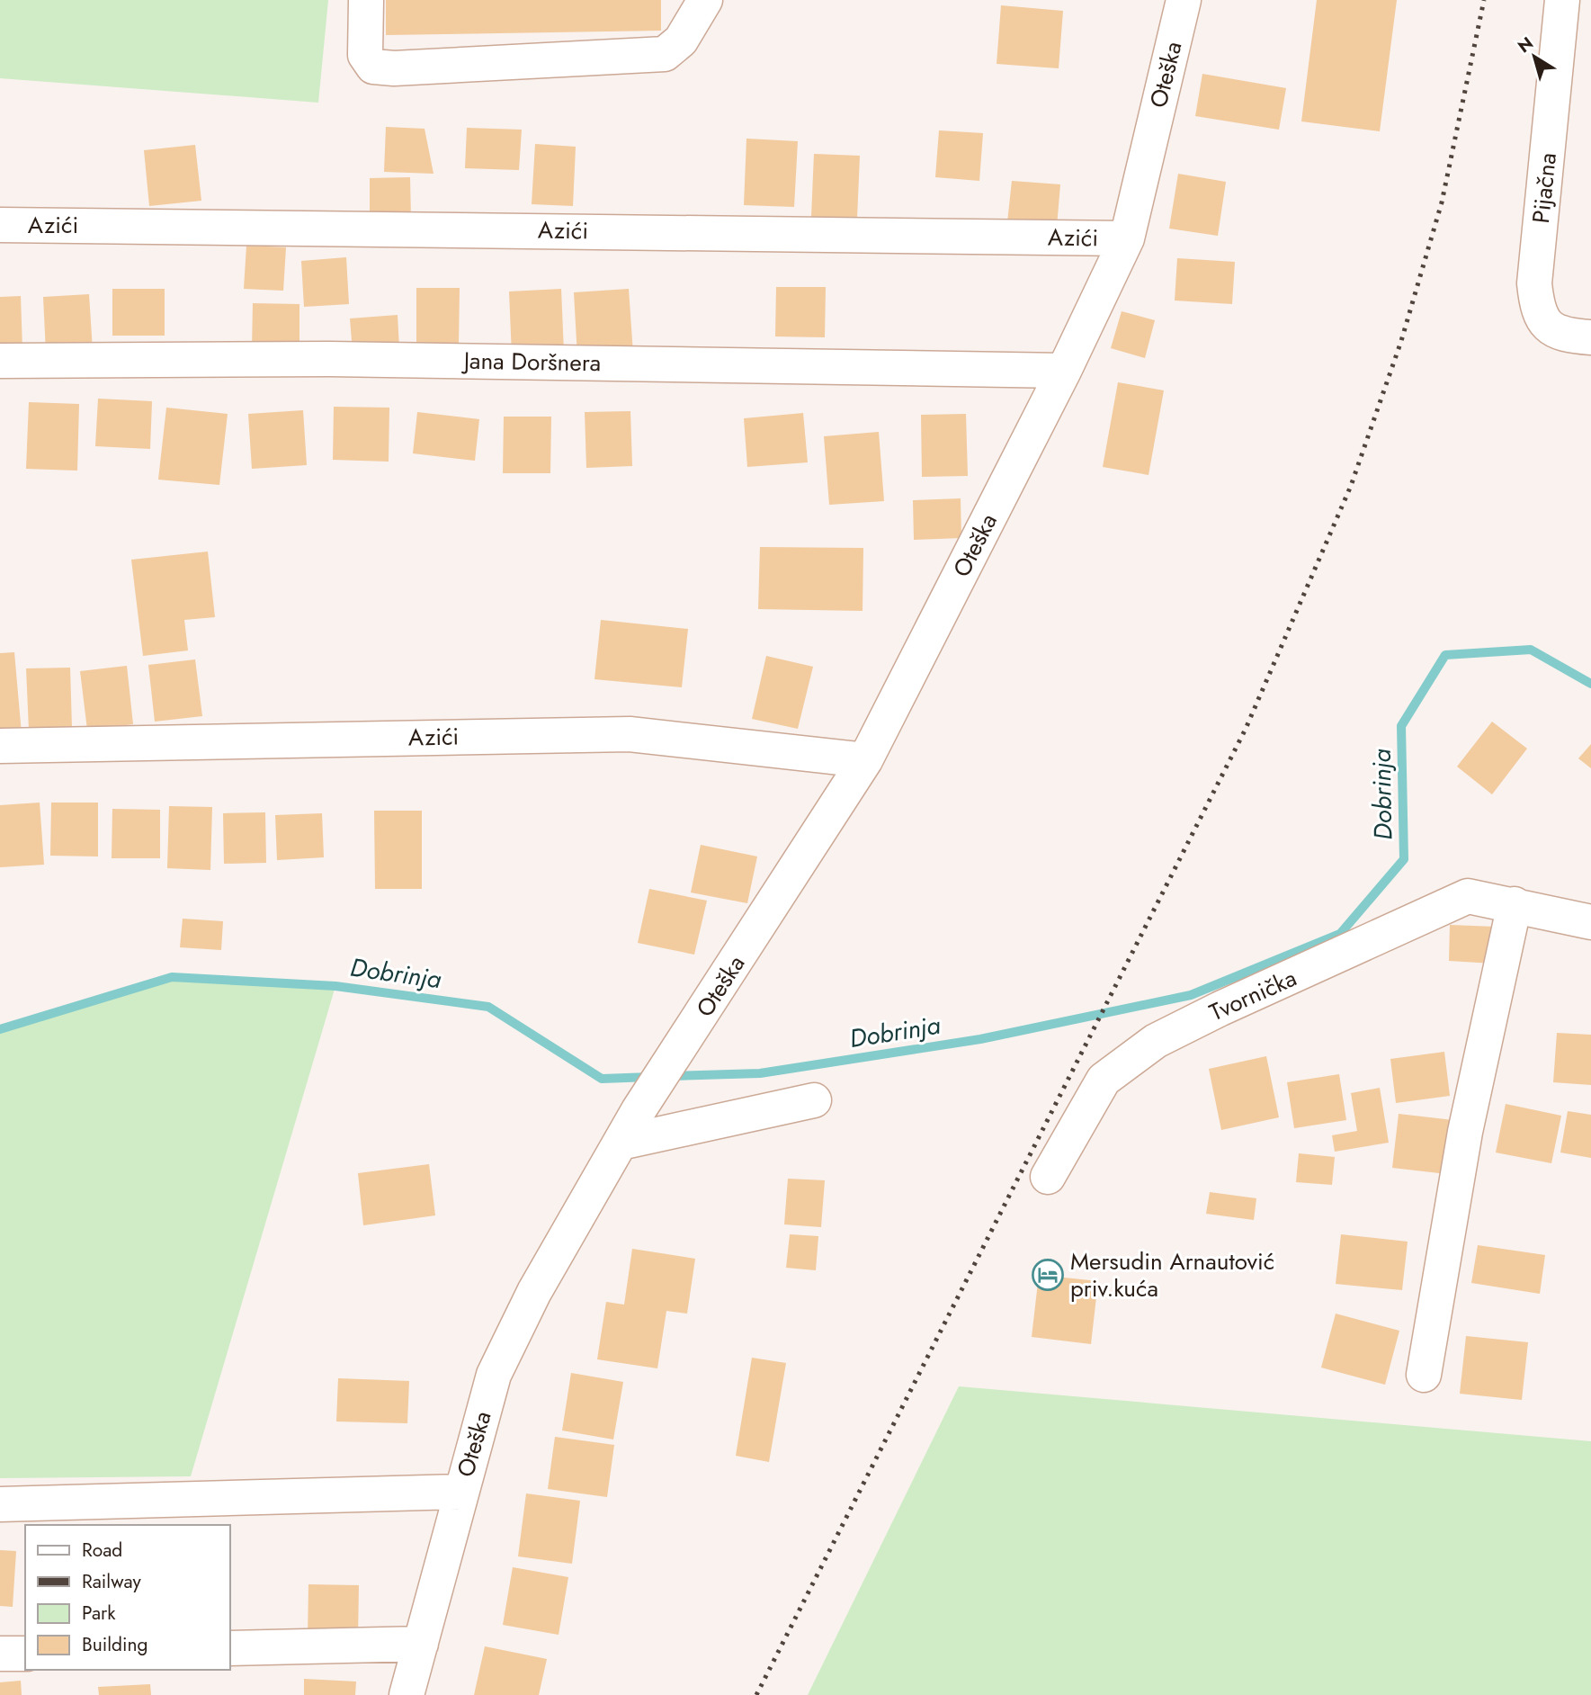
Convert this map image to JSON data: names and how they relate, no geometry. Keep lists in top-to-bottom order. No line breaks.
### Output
{"streets":{"street":["Oteška","Pijačna","Azići","Jana Doršnera","Tvornička"]},"crossings":[["Oteška","Azići"],["Oteška","Jana Doršnera"]],"water":["Dobrinja"],"places":{"hotel":["Mersudin Arnautović priv.kuća"]},"legend":["Road","Railway","Park","Building"],"north":"top left"}
